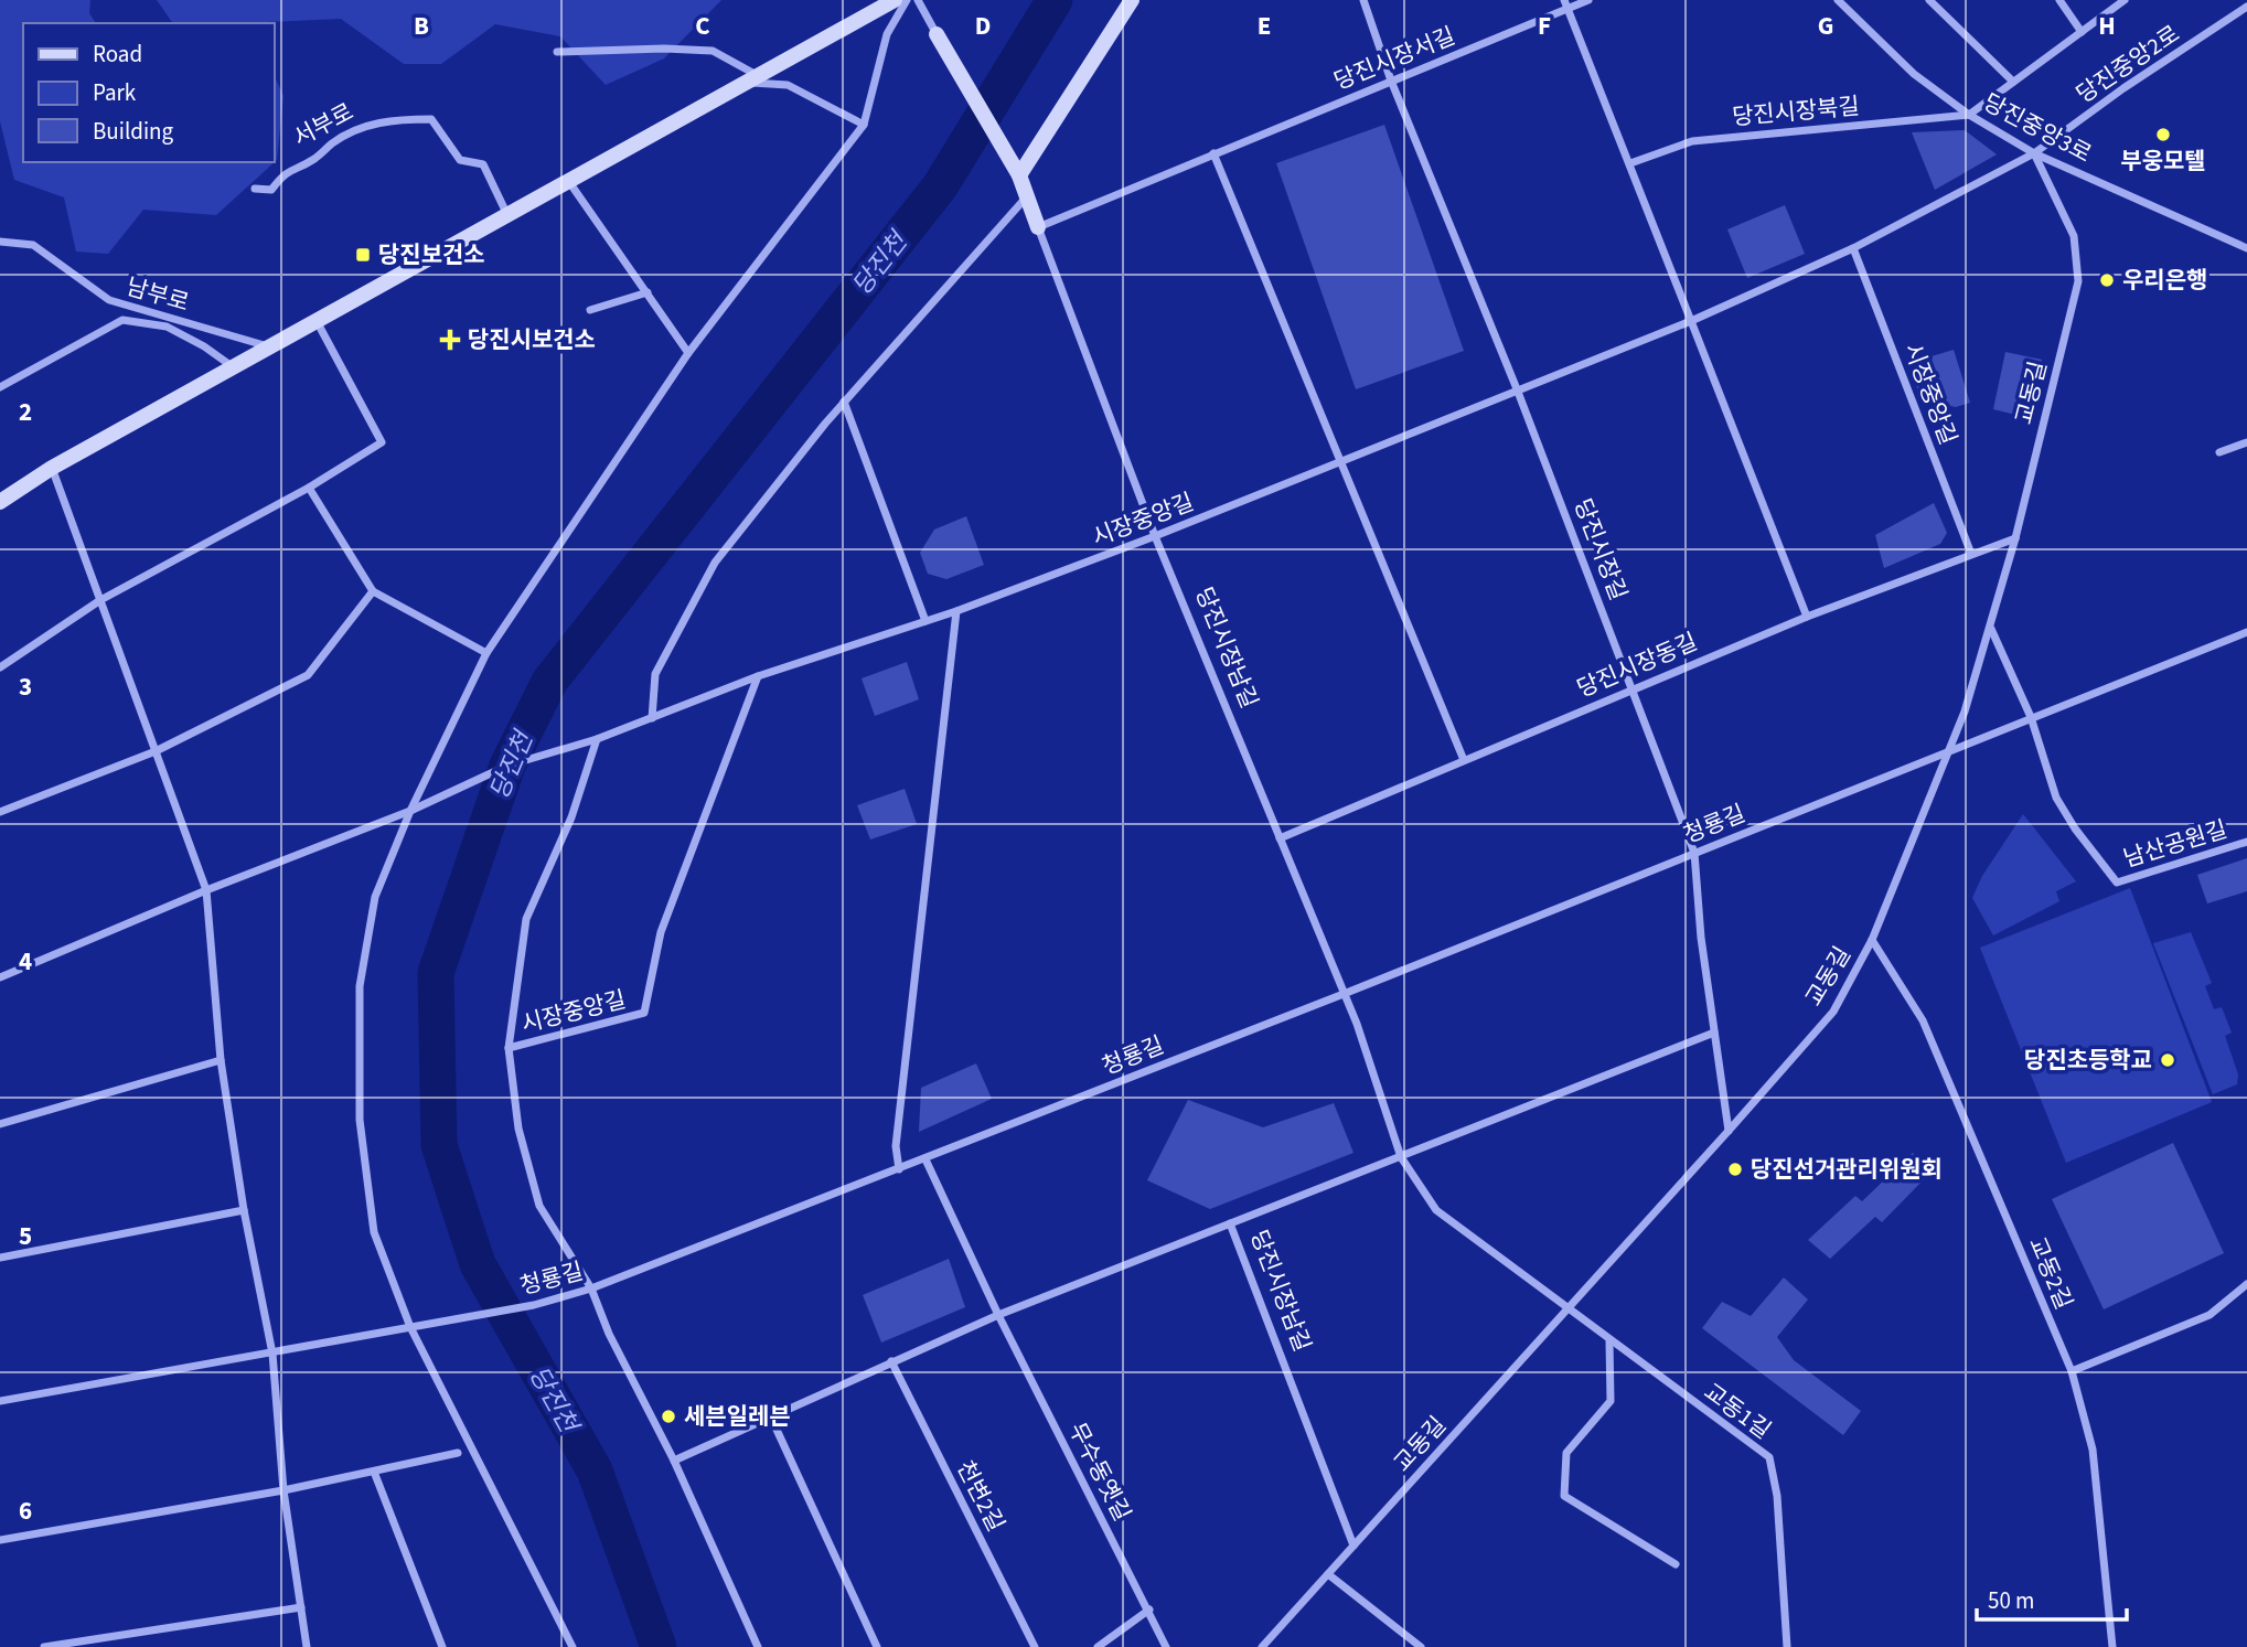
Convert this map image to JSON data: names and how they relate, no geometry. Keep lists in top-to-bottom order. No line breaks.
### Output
{"streets":{"main road":["당진시장남길"],"street":["당진시장서길","당진중앙2로","당진시장북길","서부로","당진중앙3로","남부로","교동길","시장중앙길","당진시장길","당진시장동길","청룡길","남산공원길","교동2길","교동1길","무수동옛길","천변2길"]},"crossings":[["당진시장서길","당진시장길"],["당진시장서길","당진시장남길"],["당진중앙2로","당진중앙3로"],["당진중앙2로","교동길"],["당진시장북길","당진중앙3로"],["당진중앙3로","교동길"],["교동길","당진시장길"],["교동길","당진시장남길"],["교동길","당진시장동길"],["교동길","청룡길"],["교동길","교동2길"],["교동길","교동1길"],["시장중앙길","당진시장길"],["시장중앙길","당진시장남길"],["시장중앙길","당진시장동길"],["시장중앙길","청룡길"],["당진시장길","당진시장남길"],["당진시장길","당진시장동길"],["당진시장길","청룡길"],["당진시장남길","당진시장동길"],["당진시장남길","청룡길"],["당진시장남길","교동1길"],["청룡길","남산공원길"],["청룡길","무수동옛길"]],"water":["당진천"],"places":{"other":["부웅모텔","우리은행","당진초등학교","당진선거관리위원회","세븐일레븐"],"transit":["당진보건소"],"health":["당진시보건소"]},"legend":["Road","Park","Building"],"scale_bar":"50 m","grid":{"columns":["B","C","D","E","F","G","H"],"rows":["2","3","4","5","6"]}}
